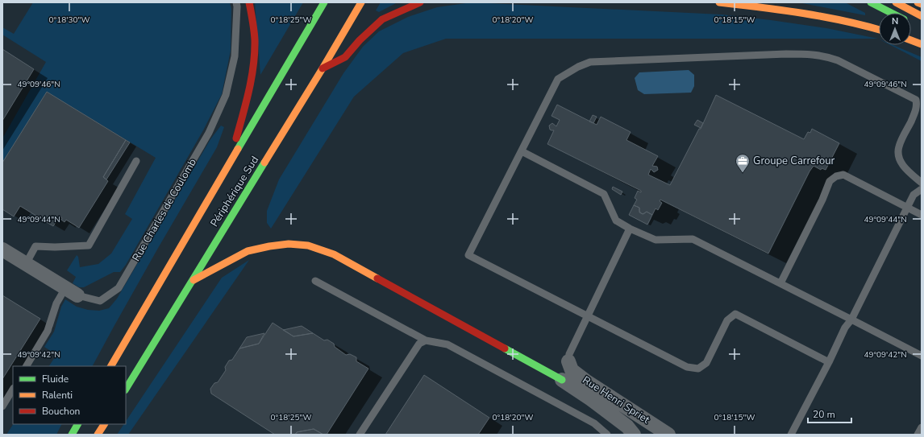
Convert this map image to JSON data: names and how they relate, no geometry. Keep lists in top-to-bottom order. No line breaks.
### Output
{"streets":{"main road":["Périphérique Sud"],"street":["Rue Charles de Coulomb","Rue Henri Spriet"]},"places":{"office":["Groupe Carrefour"]},"legend":["Fluide","Ralenti","Bouchon"],"scale_bar":"20 m","north":"top","coordinates":["0°18'30\"W","0°18'25\"W","0°18'20\"W","0°18'15\"W","49°09'46\"N","49°09'44\"N","49°09'42\"N"]}
